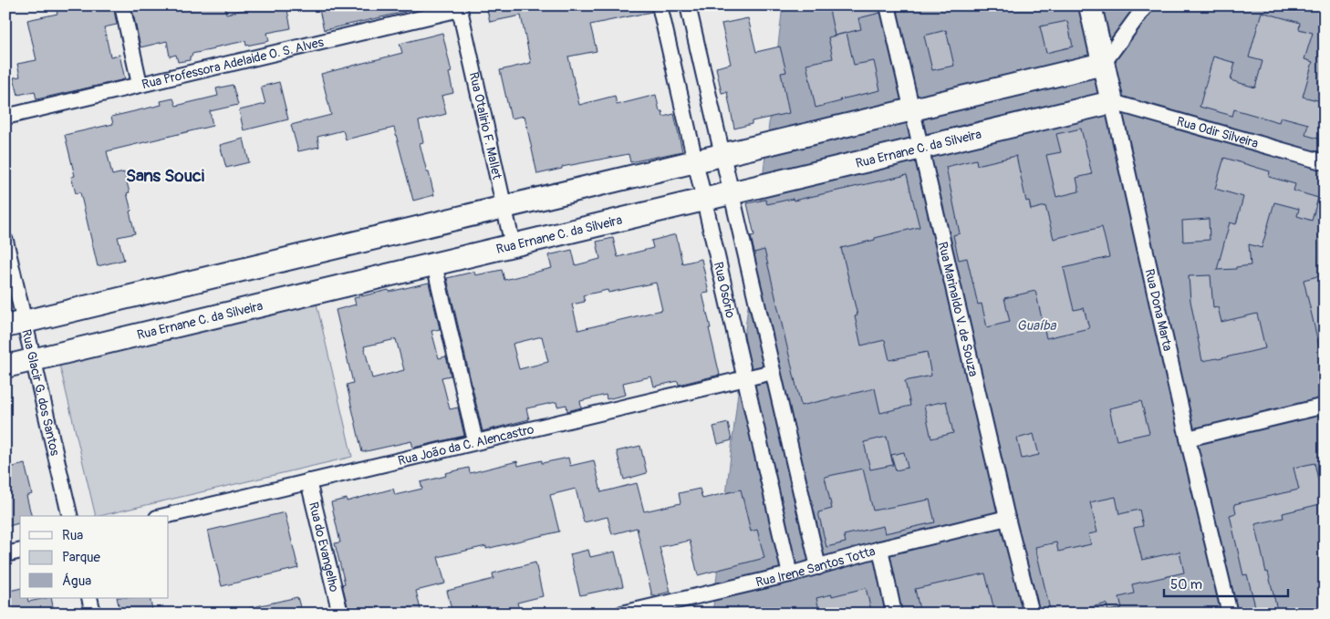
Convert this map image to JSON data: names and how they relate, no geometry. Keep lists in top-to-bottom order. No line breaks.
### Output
{"streets":{"street":["Rua Professora Adelaide O. S. Alves","Rua Otalirio F. Mallet","Rua Odir Silveira","Rua Ernane C. da Silveira","Rua Osório","Rua Marinaldo V. de Souza","Rua Dona Marta","Rua Glacir G. dos Santos","Rua João da C. Alencastro","Rua do Evangelho","Rua Irene Santos Totta"]},"crossings":[["Rua Professora Adelaide O. S. Alves","Rua Otalirio F. Mallet"],["Rua Otalirio F. Mallet","Rua Ernane C. da Silveira"],["Rua Odir Silveira","Rua Ernane C. da Silveira"],["Rua Odir Silveira","Rua Dona Marta"],["Rua Ernane C. da Silveira","Rua Osório"],["Rua Ernane C. da Silveira","Rua Marinaldo V. de Souza"],["Rua Ernane C. da Silveira","Rua Dona Marta"],["Rua Ernane C. da Silveira","Rua Glacir G. dos Santos"],["Rua Osório","Rua João da C. Alencastro"],["Rua Osório","Rua Irene Santos Totta"],["Rua Marinaldo V. de Souza","Rua Irene Santos Totta"],["Rua João da C. Alencastro","Rua do Evangelho"]],"districts":["Sans Souci"],"water":["Guaíba"],"legend":["Rua","Parque","Água"],"scale_bar":"50 m"}
